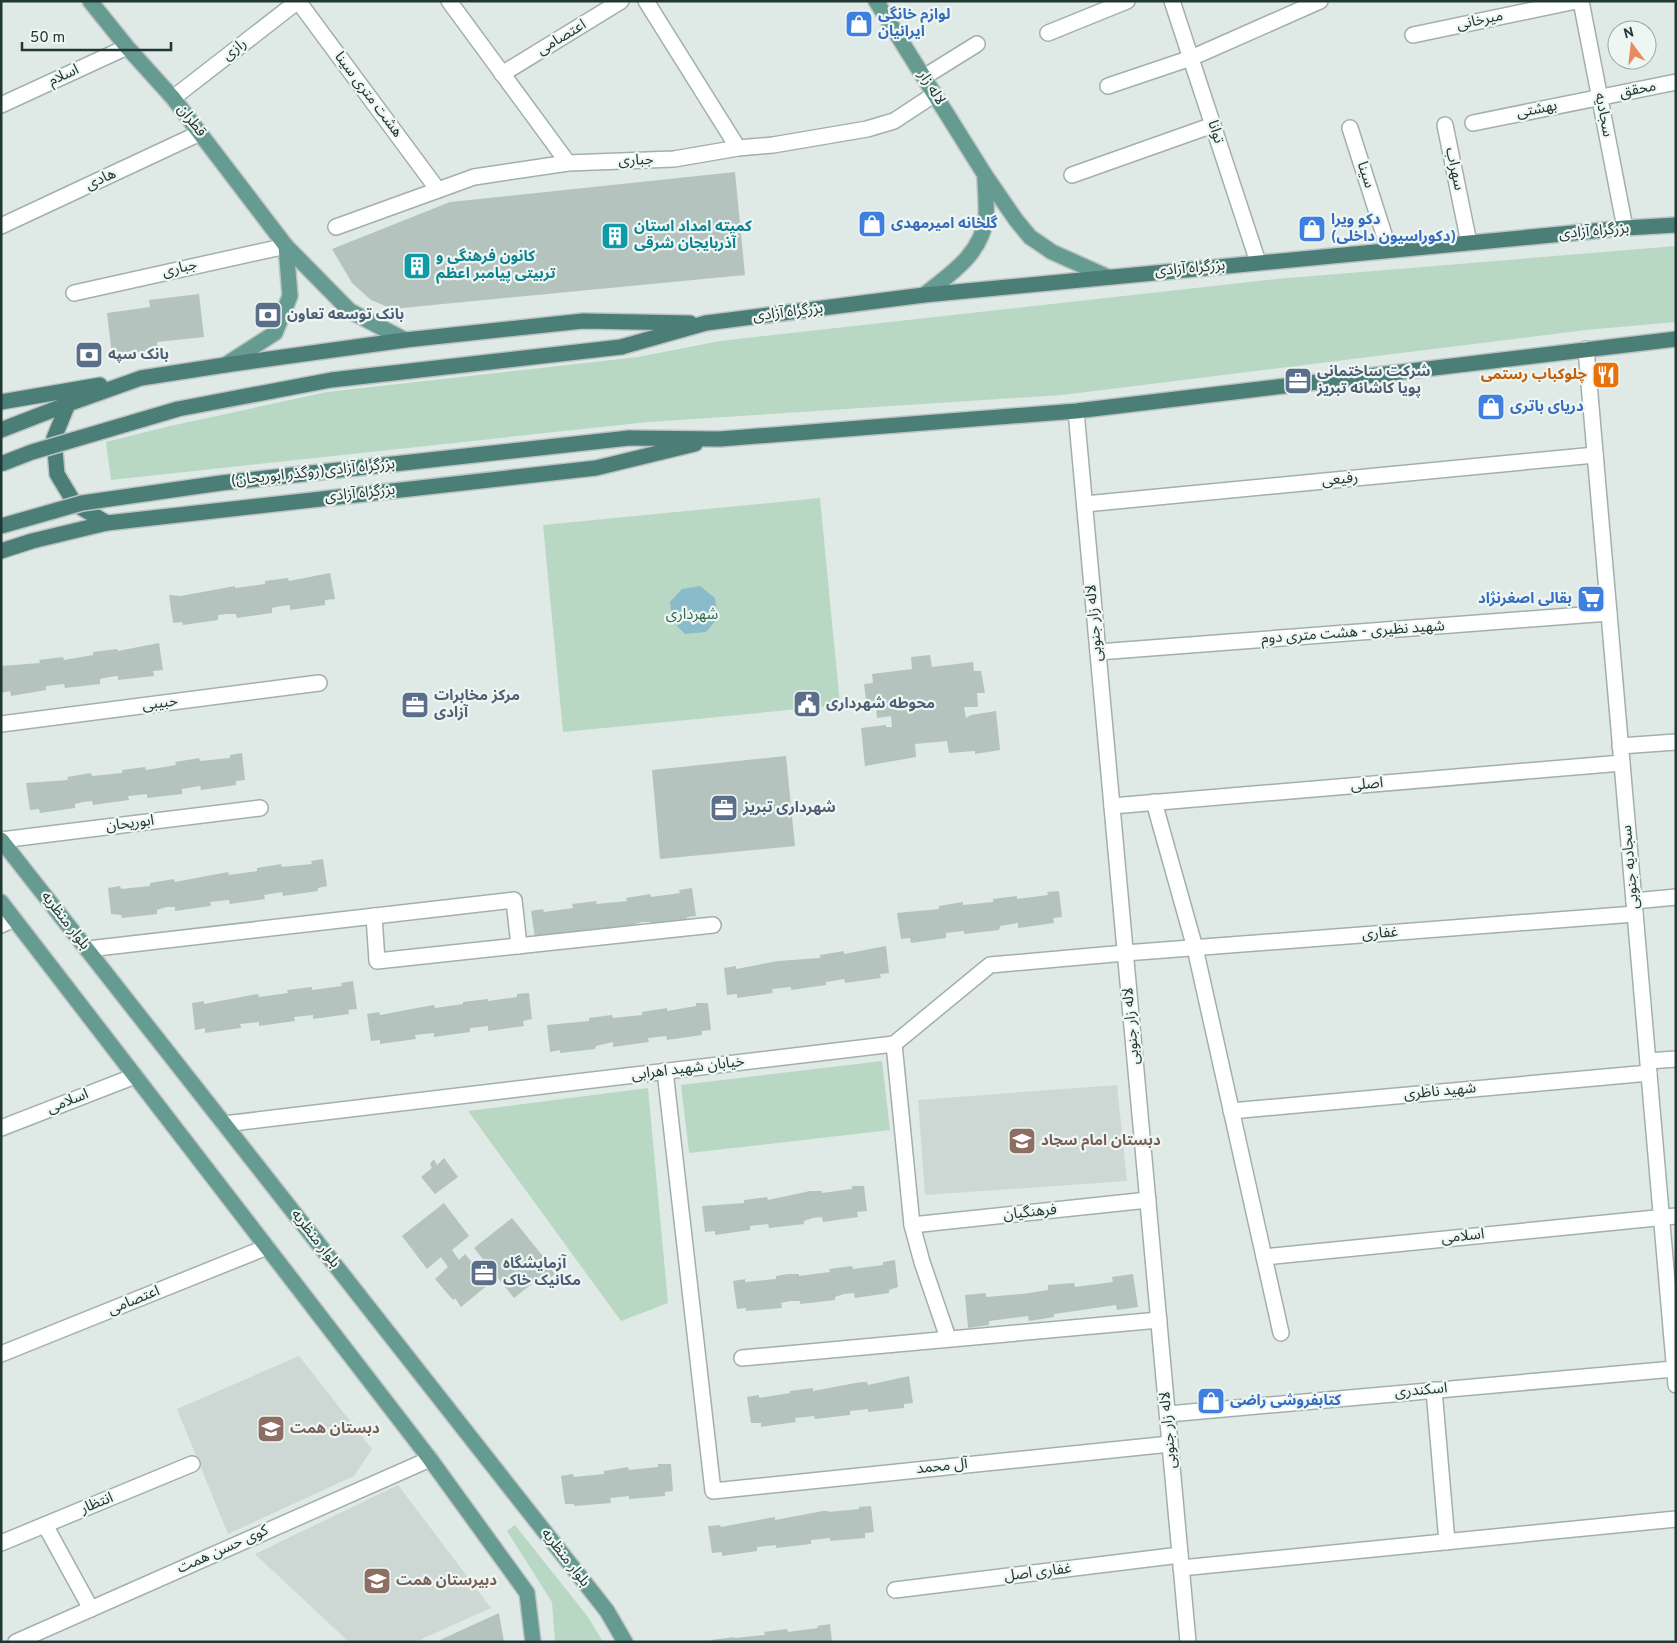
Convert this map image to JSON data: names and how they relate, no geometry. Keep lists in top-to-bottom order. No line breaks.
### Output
{"streets":{"highway":["بزرگراه آزادی","بزرگراه آزادی(روگذر ابوریحان)"],"main road":["لاله زار","قطران","بلوار منظریه"],"street":["میرخانی","اعتصامی","رازی","اسلام","محقق","هشت متری سینا","بهشتی","سجادیه","توانا","جباری","سهراب","سینا","هادی","رفیعی","لاله زار جنوبی","شهید نظیری - هشت متری دوم","حبیبی","اصلی","ابوریحان","سجادیه جنوبی","غفاری","خیابان شهید اهرابی","شهید ناظری","اسلامی","فرهنگیان","اسکندری","آل محمد","انتظار","کوی حسن همت","غفاری اصل"]},"crossings":[["رازی","هشت متری سینا"],["رازی","قطران"],["اسلام","قطران"],["لاله زار","جباری"],["لاله زار","بزرگراه آزادی"],["محقق","بهشتی"],["محقق","سجادیه"],["هشت متری سینا","جباری"],["بهشتی","سجادیه"],["سجادیه","بزرگراه آزادی"],["قطران","جباری"],["قطران","هادی"],["قطران","بزرگراه آزادی"],["توانا","بزرگراه آزادی"],["سهراب","بزرگراه آزادی"],["سینا","بزرگراه آزادی"],["بزرگراه آزادی","بزرگراه آزادی(روگذر ابوریحان)"],["بزرگراه آزادی","لاله زار جنوبی"],["بزرگراه آزادی","سجادیه جنوبی"],["رفیعی","لاله زار جنوبی"],["رفیعی","سجادیه جنوبی"],["لاله زار جنوبی","شهید نظیری - هشت متری دوم"],["لاله زار جنوبی","اصلی"],["لاله زار جنوبی","غفاری"],["لاله زار جنوبی","فرهنگیان"],["لاله زار جنوبی","اسکندری"],["لاله زار جنوبی","آل محمد"],["لاله زار جنوبی","غفاری اصل"],["شهید نظیری - هشت متری دوم","سجادیه جنوبی"],["اصلی","سجادیه جنوبی"],["ابوریحان","بلوار منظریه"],["سجادیه جنوبی","غفاری"],["سجادیه جنوبی","شهید ناظری"],["سجادیه جنوبی","اسلامی"],["سجادیه جنوبی","اسکندری"],["بلوار منظریه","خیابان شهید اهرابی"],["خیابان شهید اهرابی","آل محمد"]],"parks":["شهرداری"],"places":{"shop":["لوازم خانگی ایرانیان","گلخانه امیرمهدی","دکو ویرا (دکوراسیون داخلی)","دریای باتری","کتابفروشی راضی"],"building":["کمیته امداد استان آذربایجان شرقی","کانون فرهنگی و تربیتی پیامبر اعظم"],"bank":["بانک توسعه تعاون","بانک سپه"],"restaurant":["چلوکباب رستمی"],"office":["شرکت ساختمانی پویا کاشانه تبریز","مرکز مخابرات آزادی","شهرداری تبریز","آزمایشگاه مکانیک خاک"],"supermarket":["بقالی اصغرنژاد"],"public building":["محوطه شهرداری"],"school or university":["دبستان امام سجاد","دبستان همت","دبیرستان همت"]},"scale_bar":"50 m","north":"top"}
